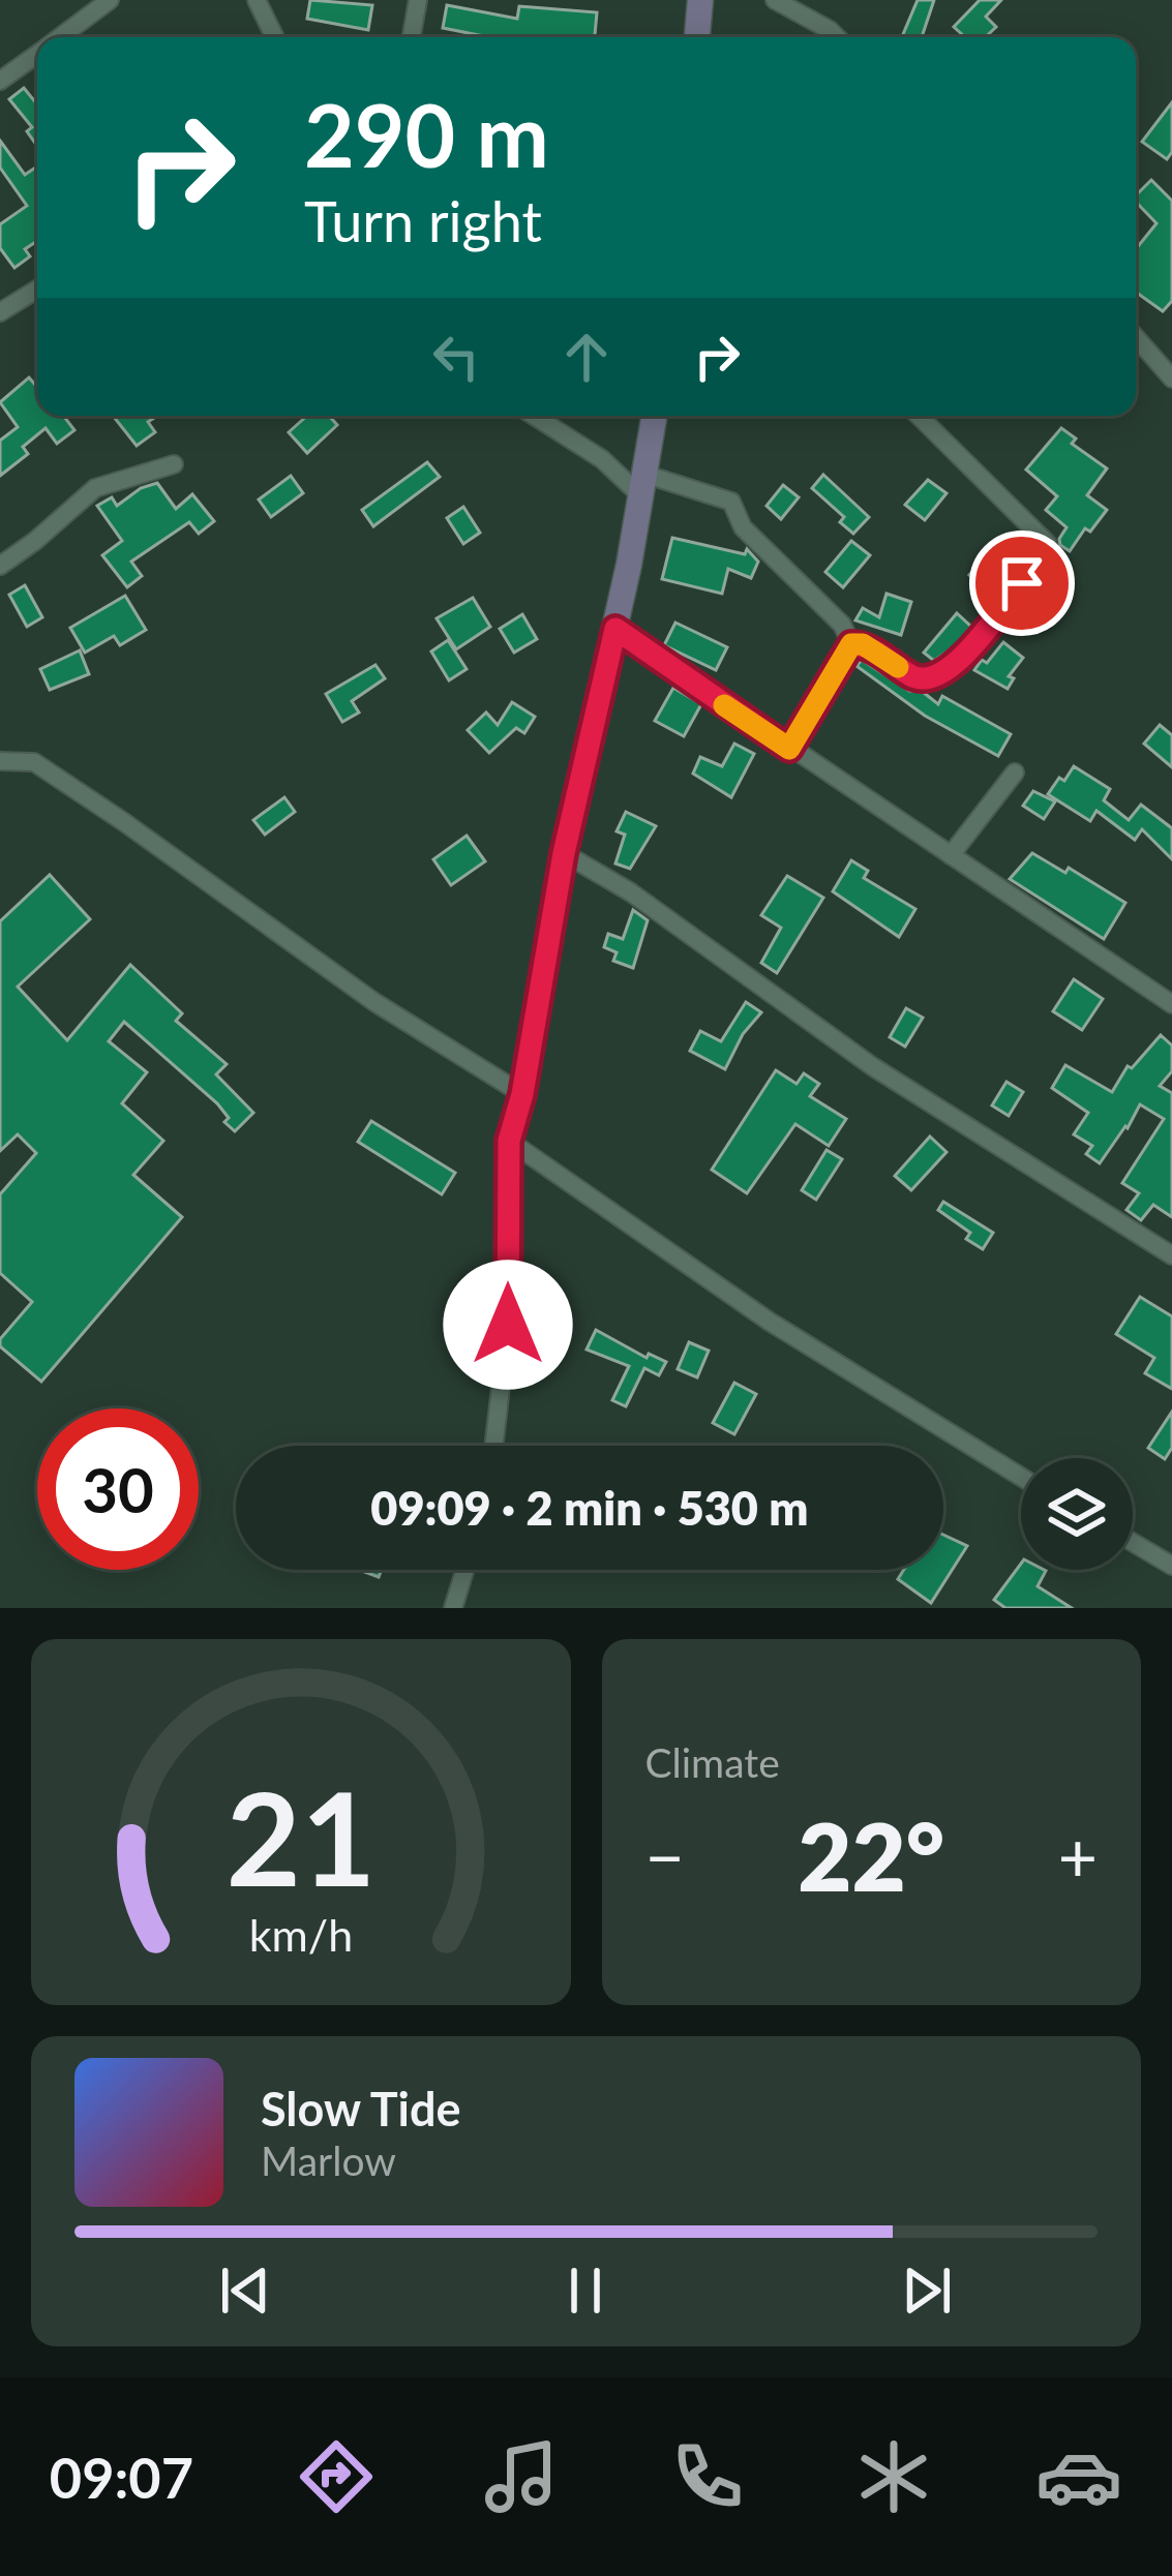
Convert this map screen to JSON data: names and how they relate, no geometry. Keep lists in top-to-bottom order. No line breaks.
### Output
{"page":{"turn":["290 m","Turn right"],"limit":"30","trip":"09:09 · 2 min · 530 m","tile":"Climate","heat":["−","22°","+"],"song":["Slow Tide","Marlow"],"tabs":"09:07","gauge":["21","km/h"]}}
